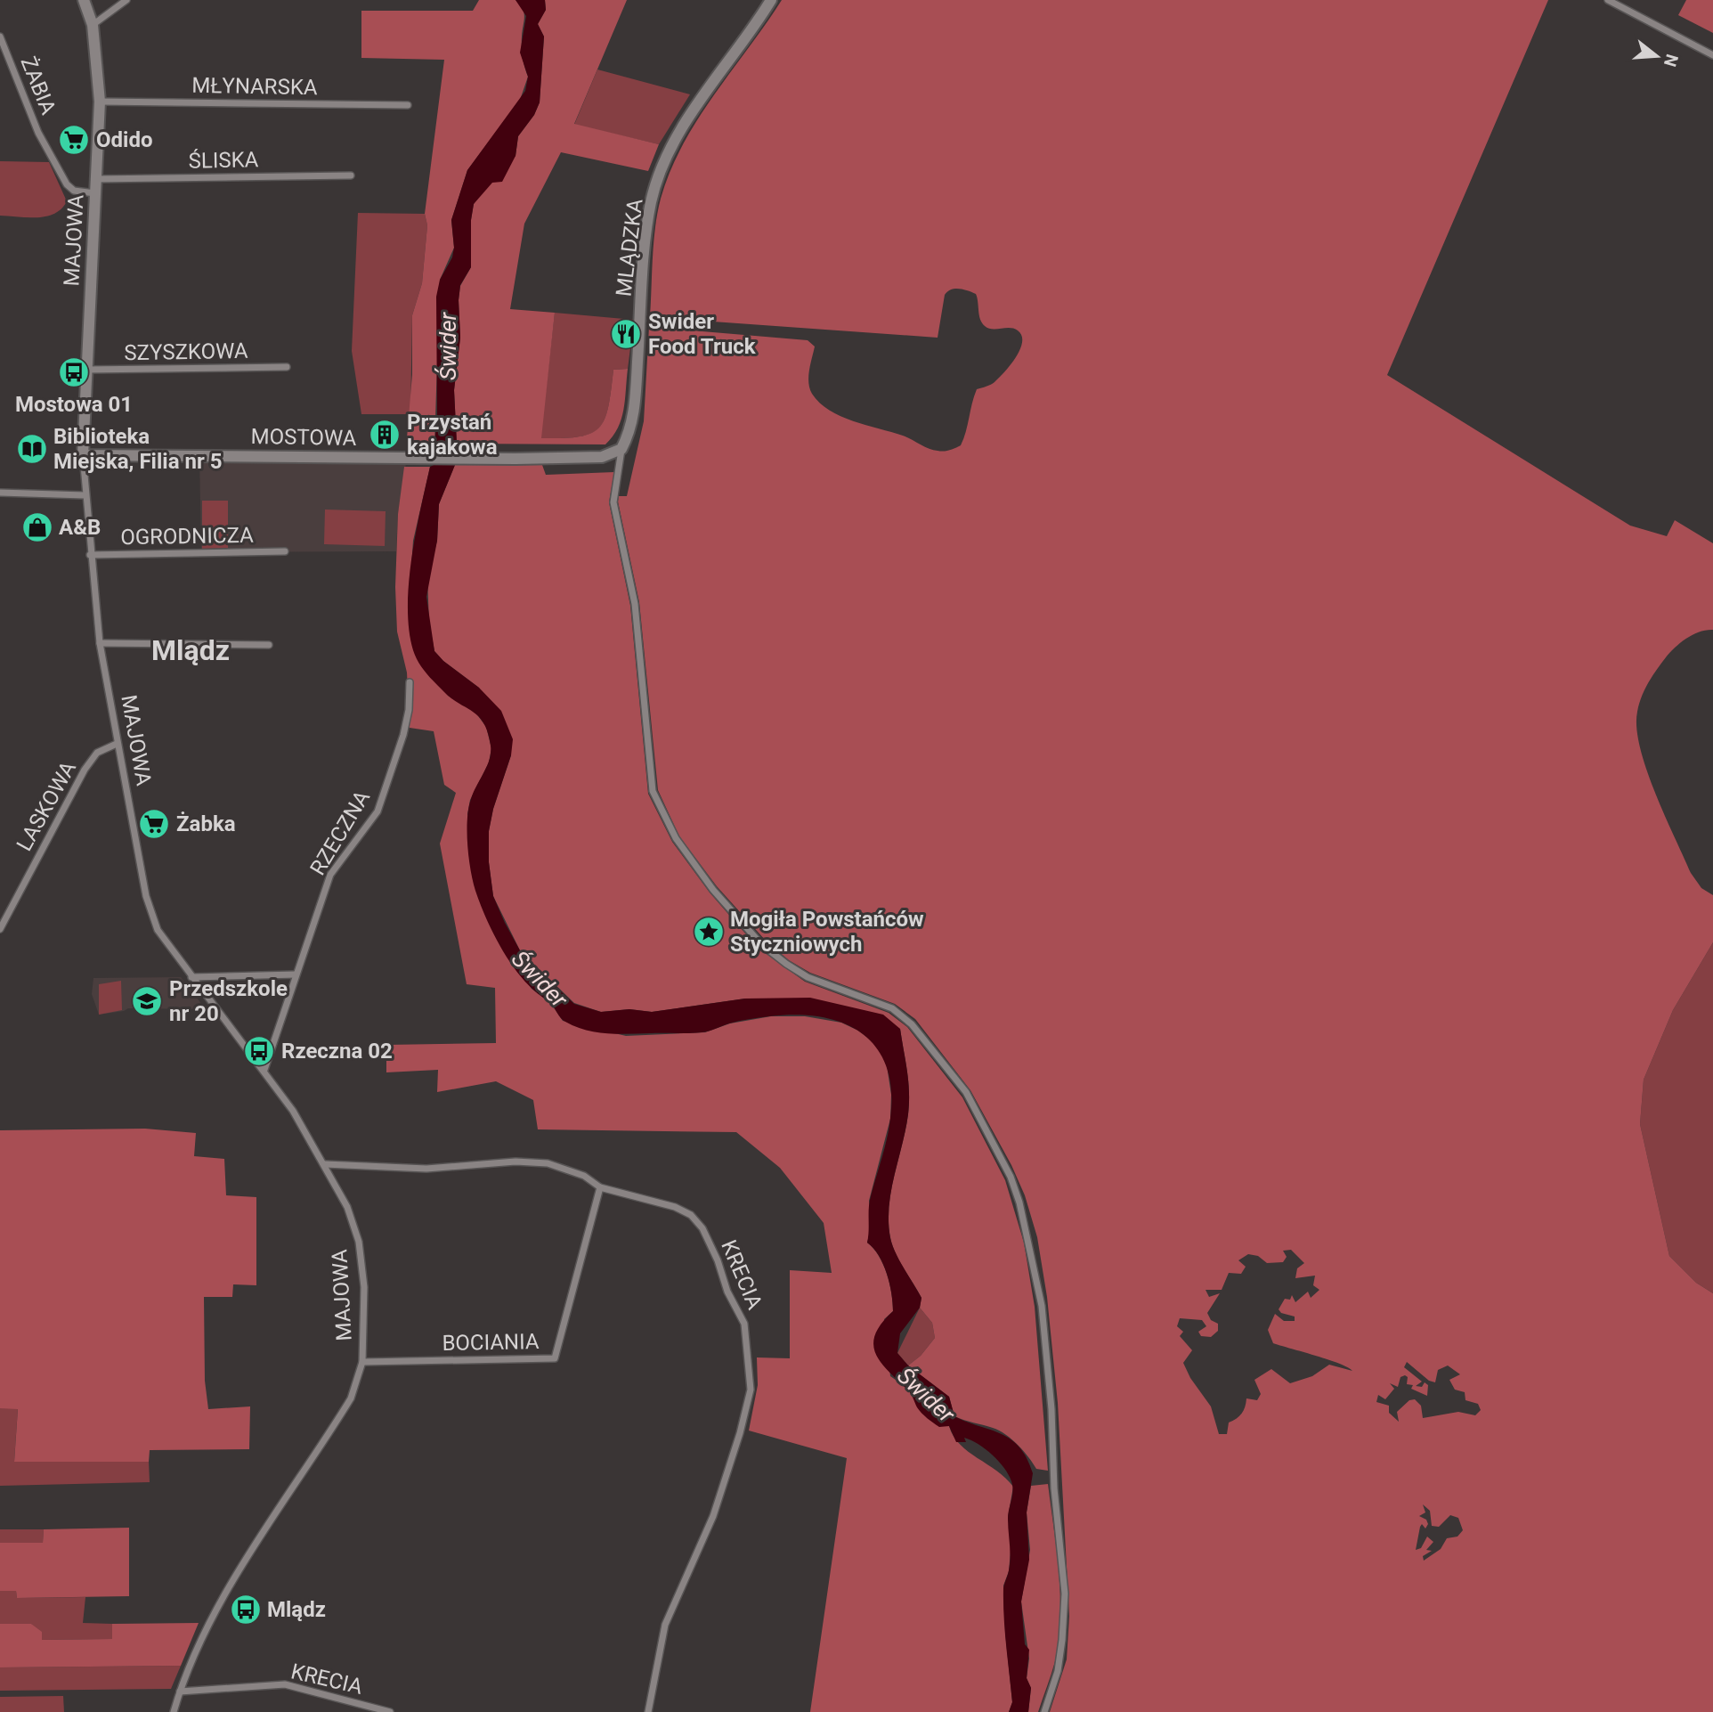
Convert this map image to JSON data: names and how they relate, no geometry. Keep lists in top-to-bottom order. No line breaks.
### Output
{"streets":{"street":["ŻABIA","MŁYNARSKA","ŚLISKA","MAJOWA","MLĄDZKA","SZYSZKOWA","MOSTOWA","OGRODNICZA","LASKOWA","RZECZNA","KRECIA","BOCIANIA"]},"crossings":[["ŻABIA","MAJOWA"],["MŁYNARSKA","MAJOWA"],["ŚLISKA","MAJOWA"],["MAJOWA","SZYSZKOWA"],["MAJOWA","MOSTOWA"],["MAJOWA","OGRODNICZA"],["MAJOWA","LASKOWA"],["MAJOWA","RZECZNA"],["MAJOWA","KRECIA"],["MAJOWA","BOCIANIA"],["MLĄDZKA","MOSTOWA"],["KRECIA","BOCIANIA"]],"districts":["Mlądz"],"water":["Świder"],"places":{"supermarket":["Odido","Żabka"],"restaurant":["Swider Food Truck"],"bus stop":["Mostowa 01","Rzeczna 02","Mlądz"],"building":["Przystań kajakowa"],"library":["Biblioteka Miejska, Filia nr 5"],"shop":["A&B"],"place":["Mogiła Powstańców Styczniowych"],"school or university":["Przedszkole nr 20"]},"north":"right"}
